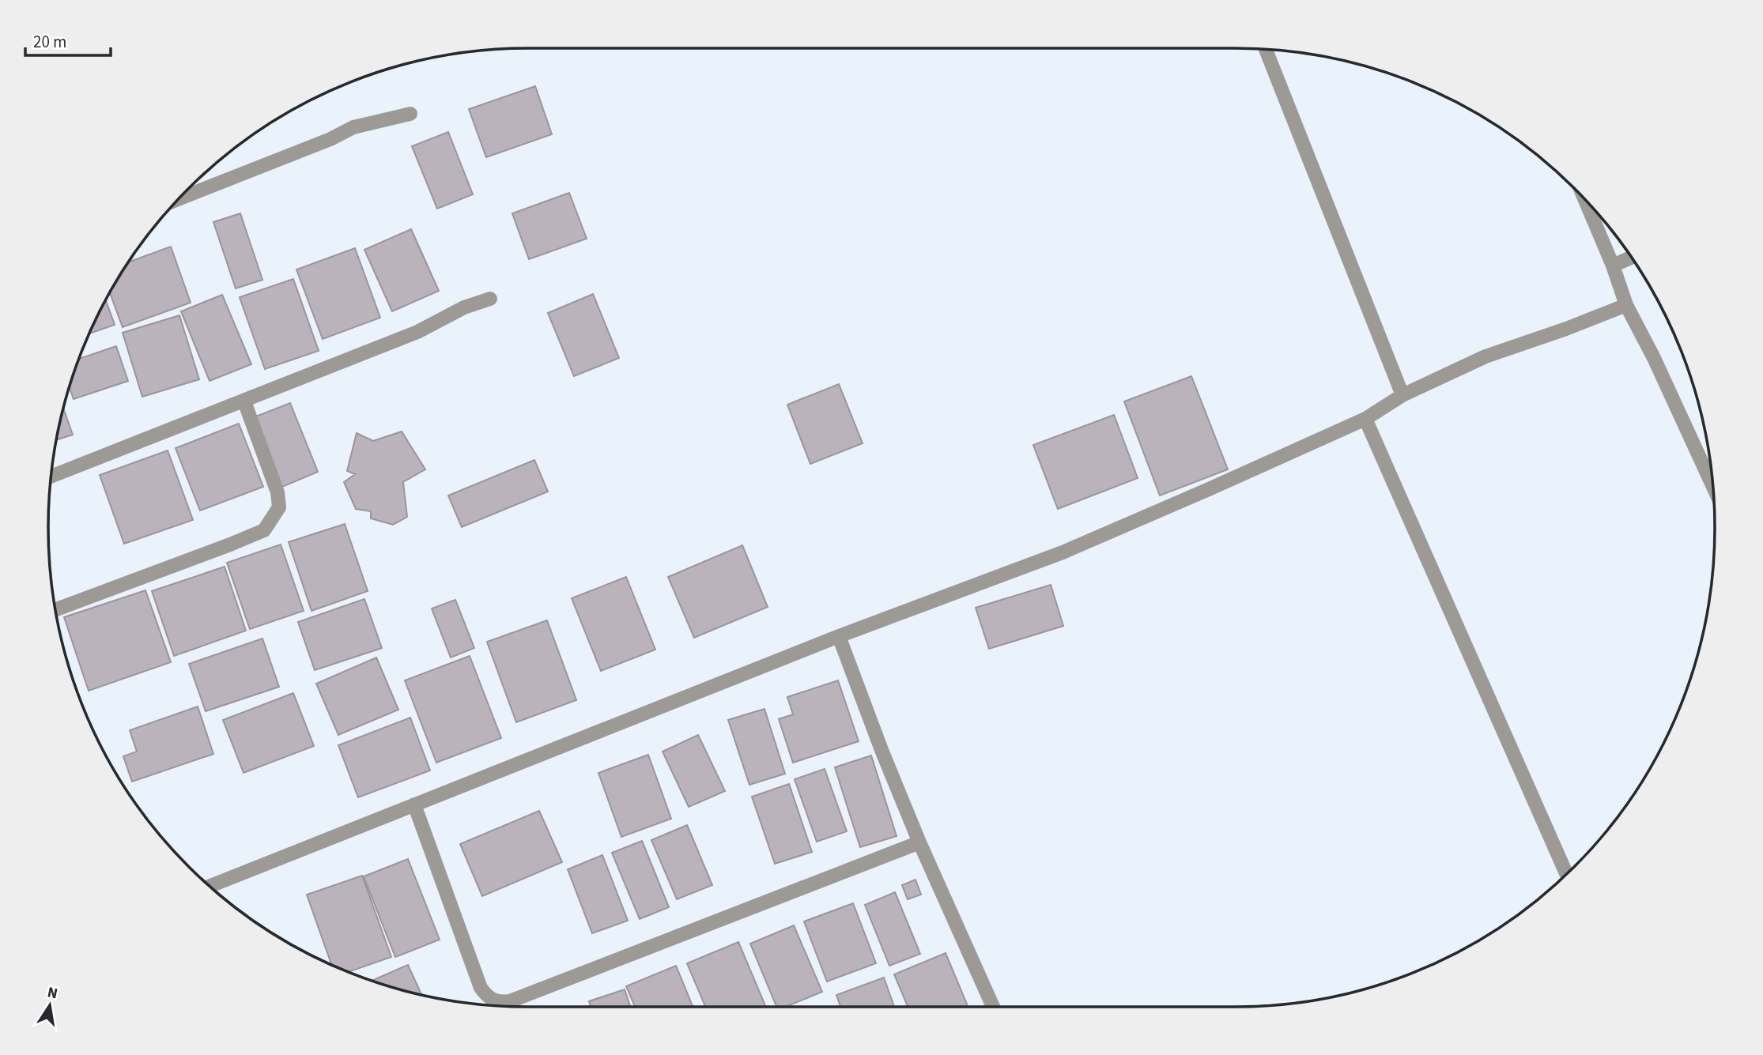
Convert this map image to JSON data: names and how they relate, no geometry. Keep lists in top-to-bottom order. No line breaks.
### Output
{"scale_bar":"20 m","north":"top"}
